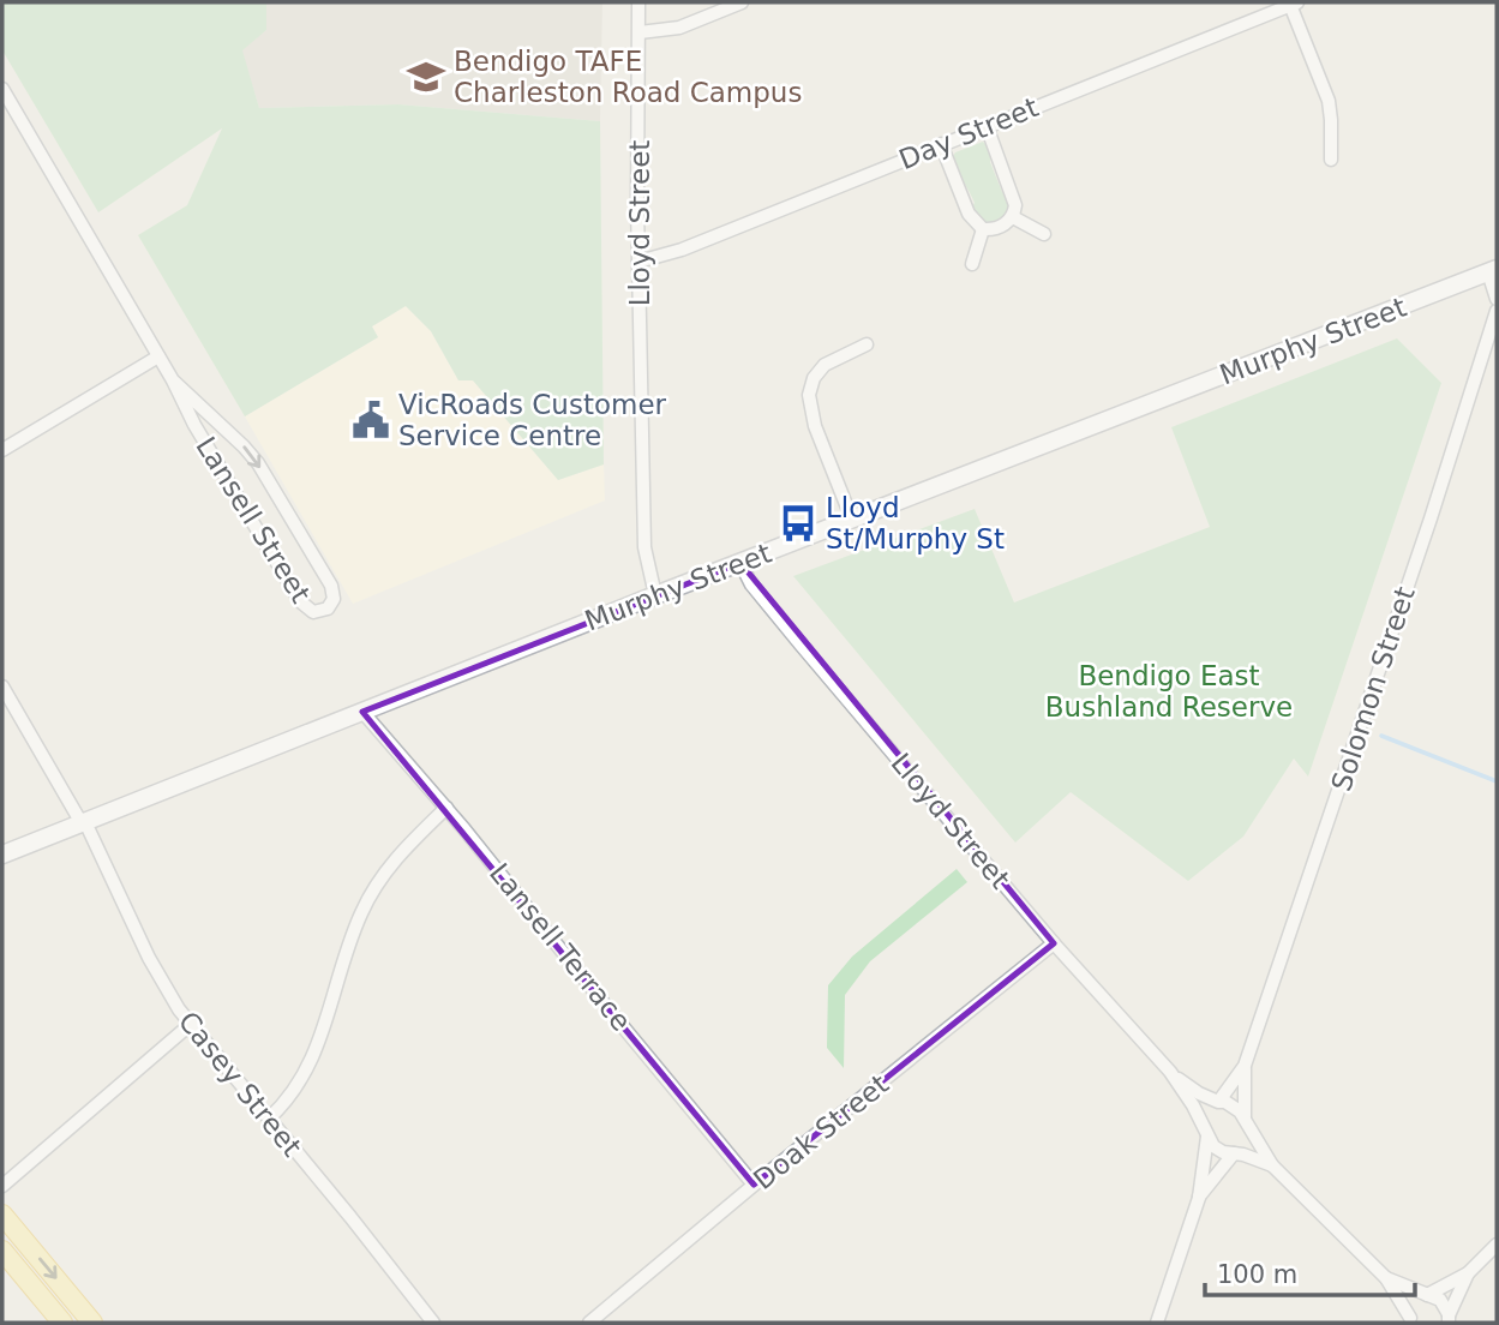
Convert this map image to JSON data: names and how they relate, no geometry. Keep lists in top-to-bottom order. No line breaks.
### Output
{"streets":{"street":["Day Street","Lloyd Street","Murphy Street","Lansell Street","Solomon Street","Lansell Terrace","Casey Street","Doak Street"]},"crossings":[["Day Street","Lloyd Street"],["Lloyd Street","Murphy Street"],["Lloyd Street","Solomon Street"],["Lloyd Street","Doak Street"],["Murphy Street","Lansell Terrace"],["Murphy Street","Casey Street"],["Lansell Terrace","Doak Street"]],"parks":["Bendigo East Bushland Reserve"],"places":{"school or university":["Bendigo TAFE Charleston Road Campus"],"public building":["VicRoads Customer Service Centre"],"bus stop":["Lloyd St/Murphy St"]},"scale_bar":"100 m"}
